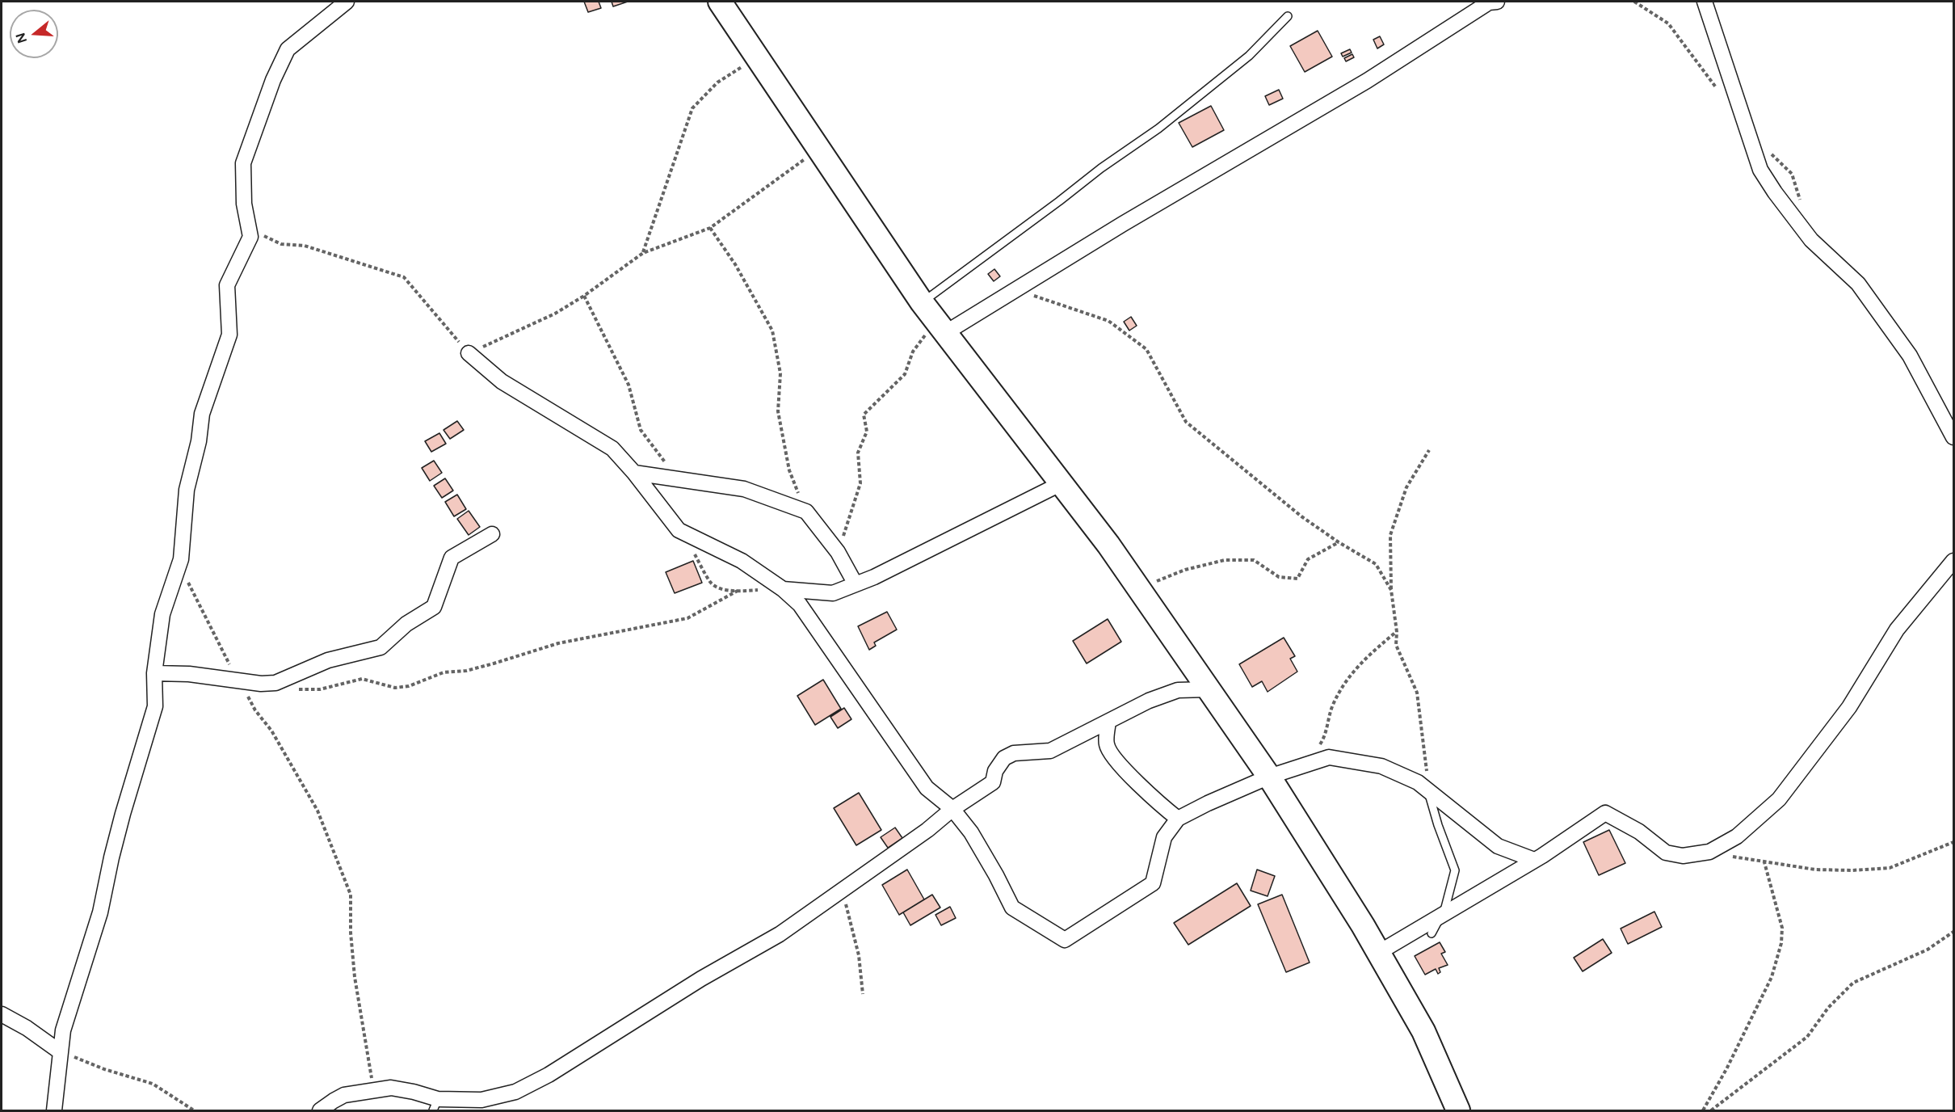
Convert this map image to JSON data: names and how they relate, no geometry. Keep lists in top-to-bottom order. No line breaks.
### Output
{"north":"left"}
